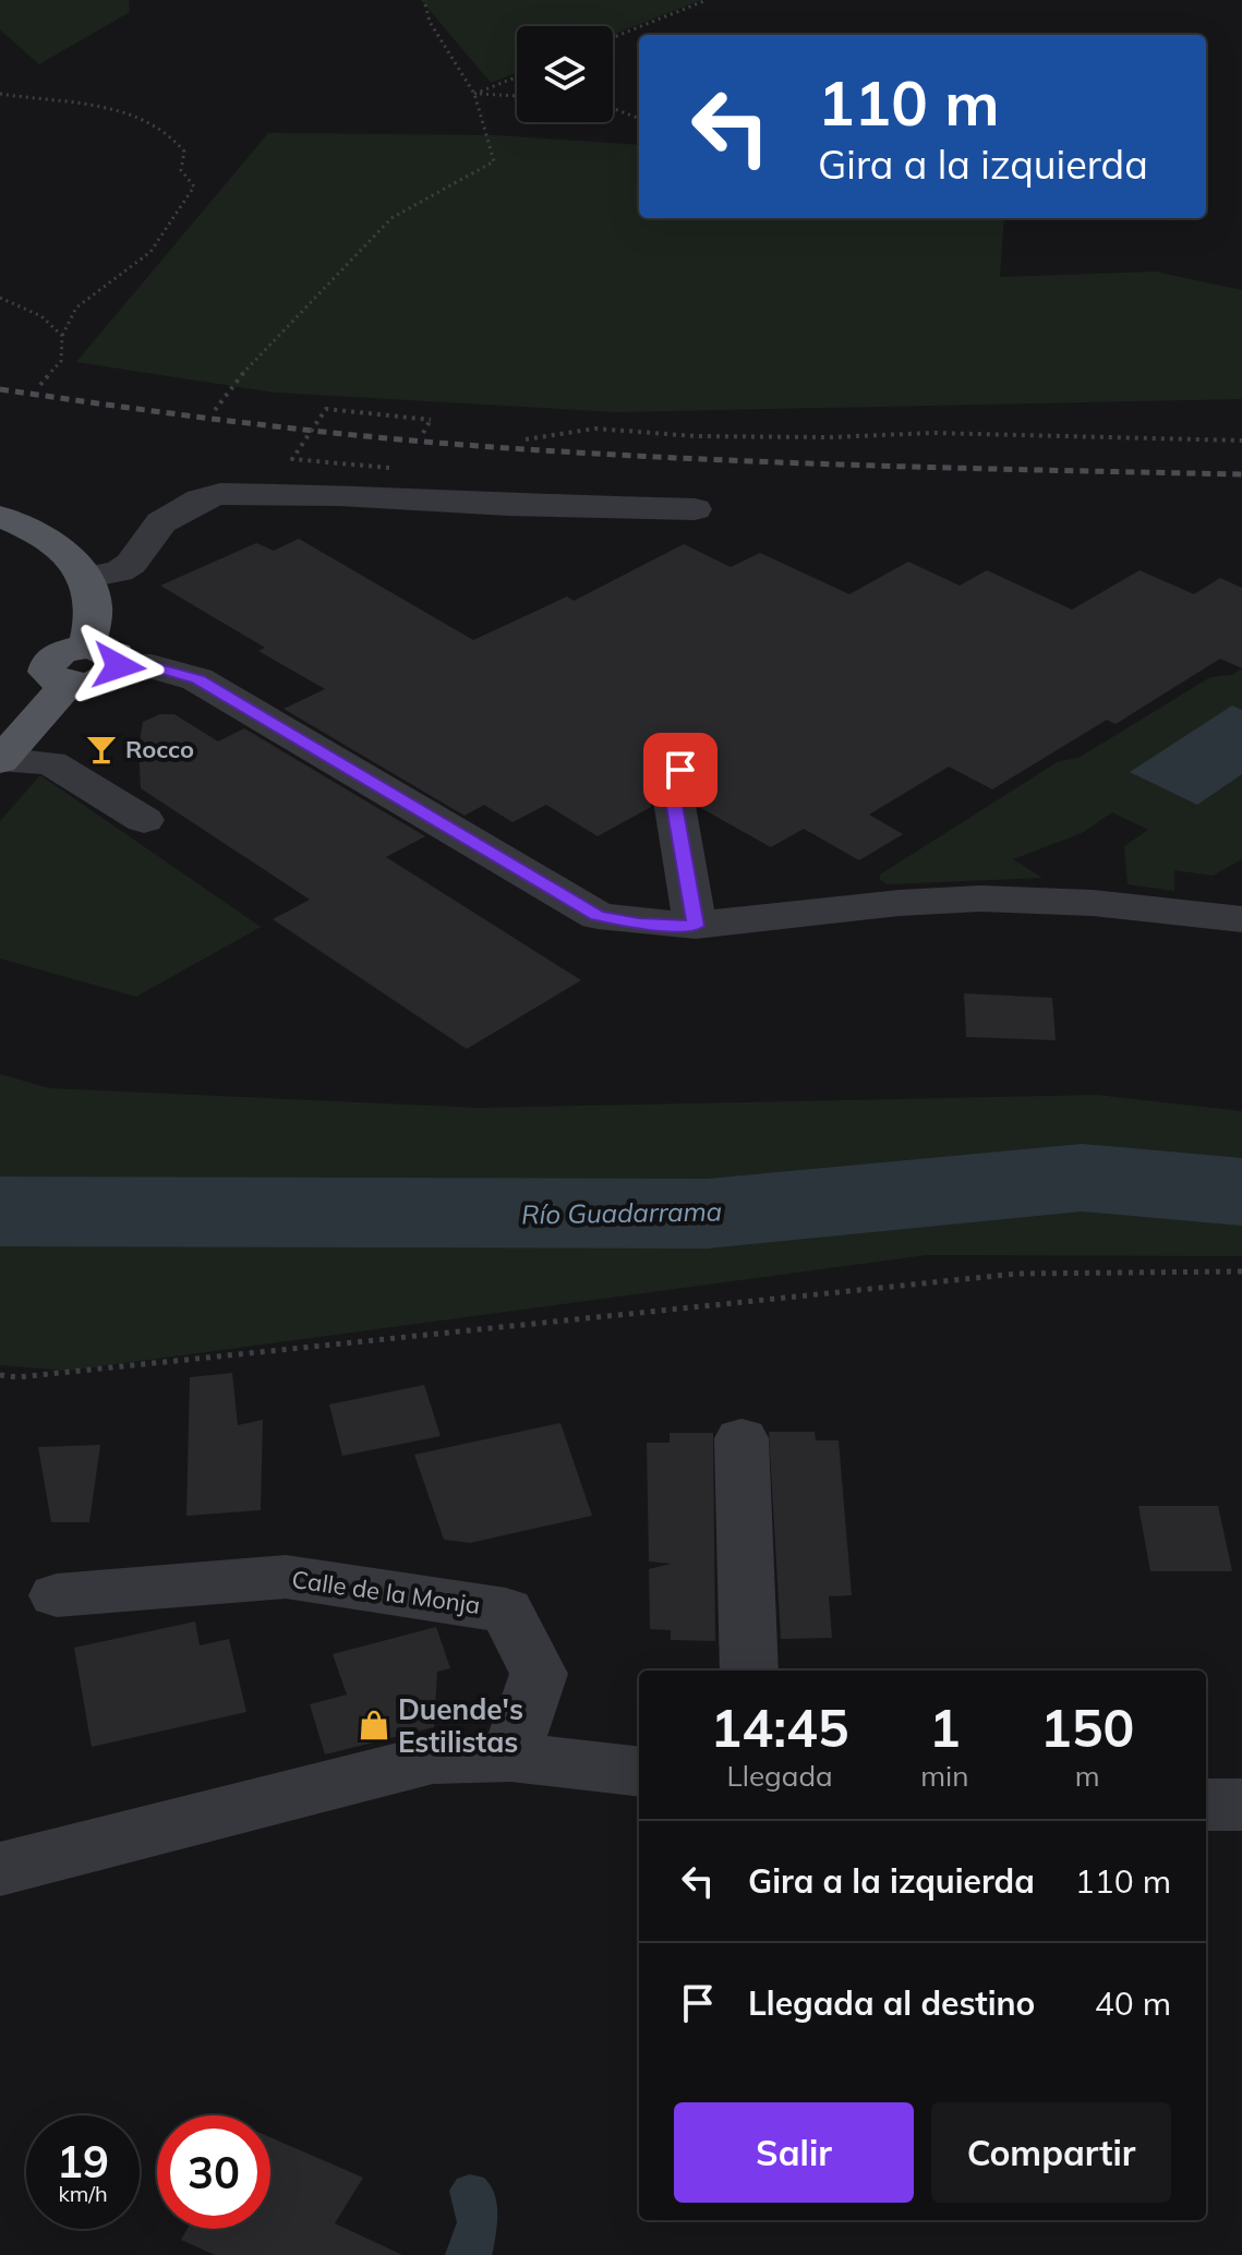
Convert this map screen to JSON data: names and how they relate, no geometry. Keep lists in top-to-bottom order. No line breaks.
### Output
{"streets":{"street":["Calle de la Monja"]},"water":["Río Guadarrama"],"places":{"bar":["Rocco"],"shop":["Duende's Estilistas"]},"page":{"turn":["110 m","Gira a la izquierda"],"eta":["14:45","Llegada","1","min","150","m"],"list":[{"name":"Gira a la izquierda","value":"110 m"},{"name":"Llegada al destino","value":"40 m"}],"buttons":["Salir","Compartir"],"speed":"19 km/h","limit":"30"}}
